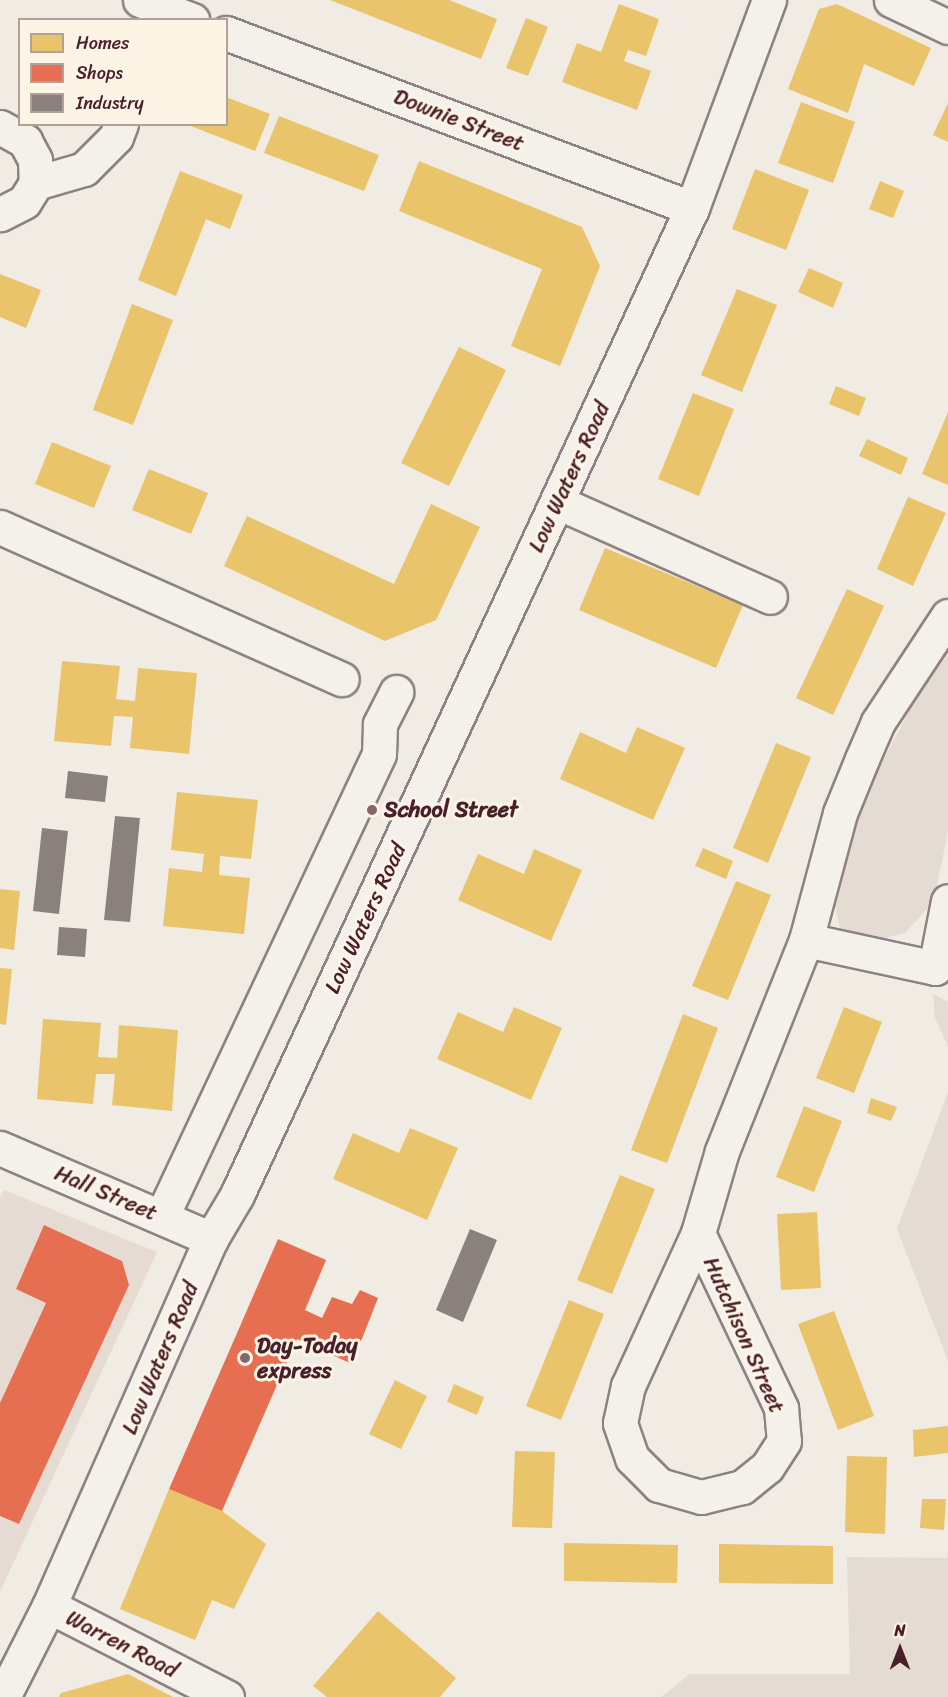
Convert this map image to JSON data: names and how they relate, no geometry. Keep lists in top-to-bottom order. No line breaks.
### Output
{"streets":{"street":["Downie Street","Low Waters Road","Hall Street","Hutchison Street","Warren Road"]},"crossings":[["Downie Street","Low Waters Road"],["Low Waters Road","Hall Street"],["Low Waters Road","Warren Road"]],"places":["School Street","Day-Today express"],"legend":["Homes","Shops","Industry"],"north":"top"}
